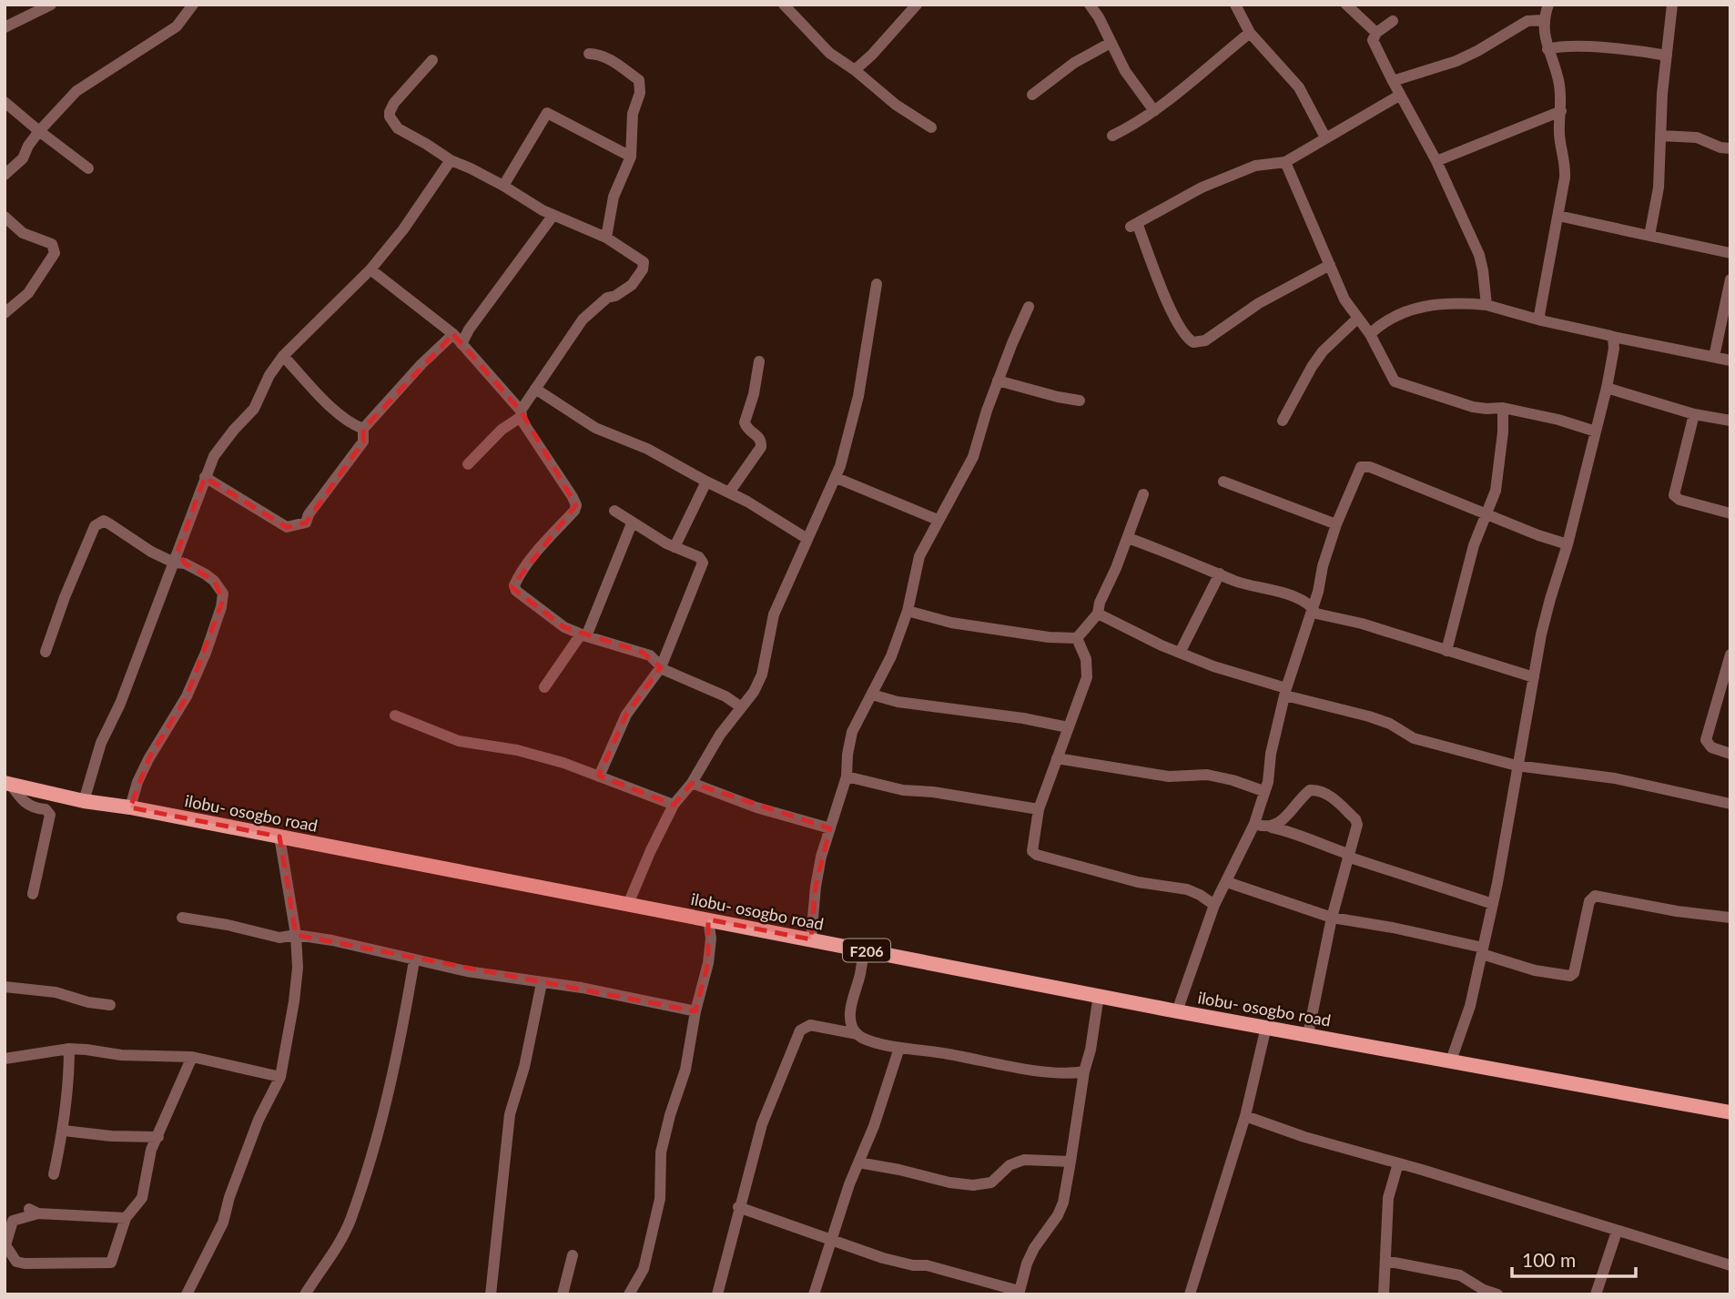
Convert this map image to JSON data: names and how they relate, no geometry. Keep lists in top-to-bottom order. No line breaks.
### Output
{"streets":{"main road":["ilobu- osogbo road","F206"]},"scale_bar":"100 m"}
